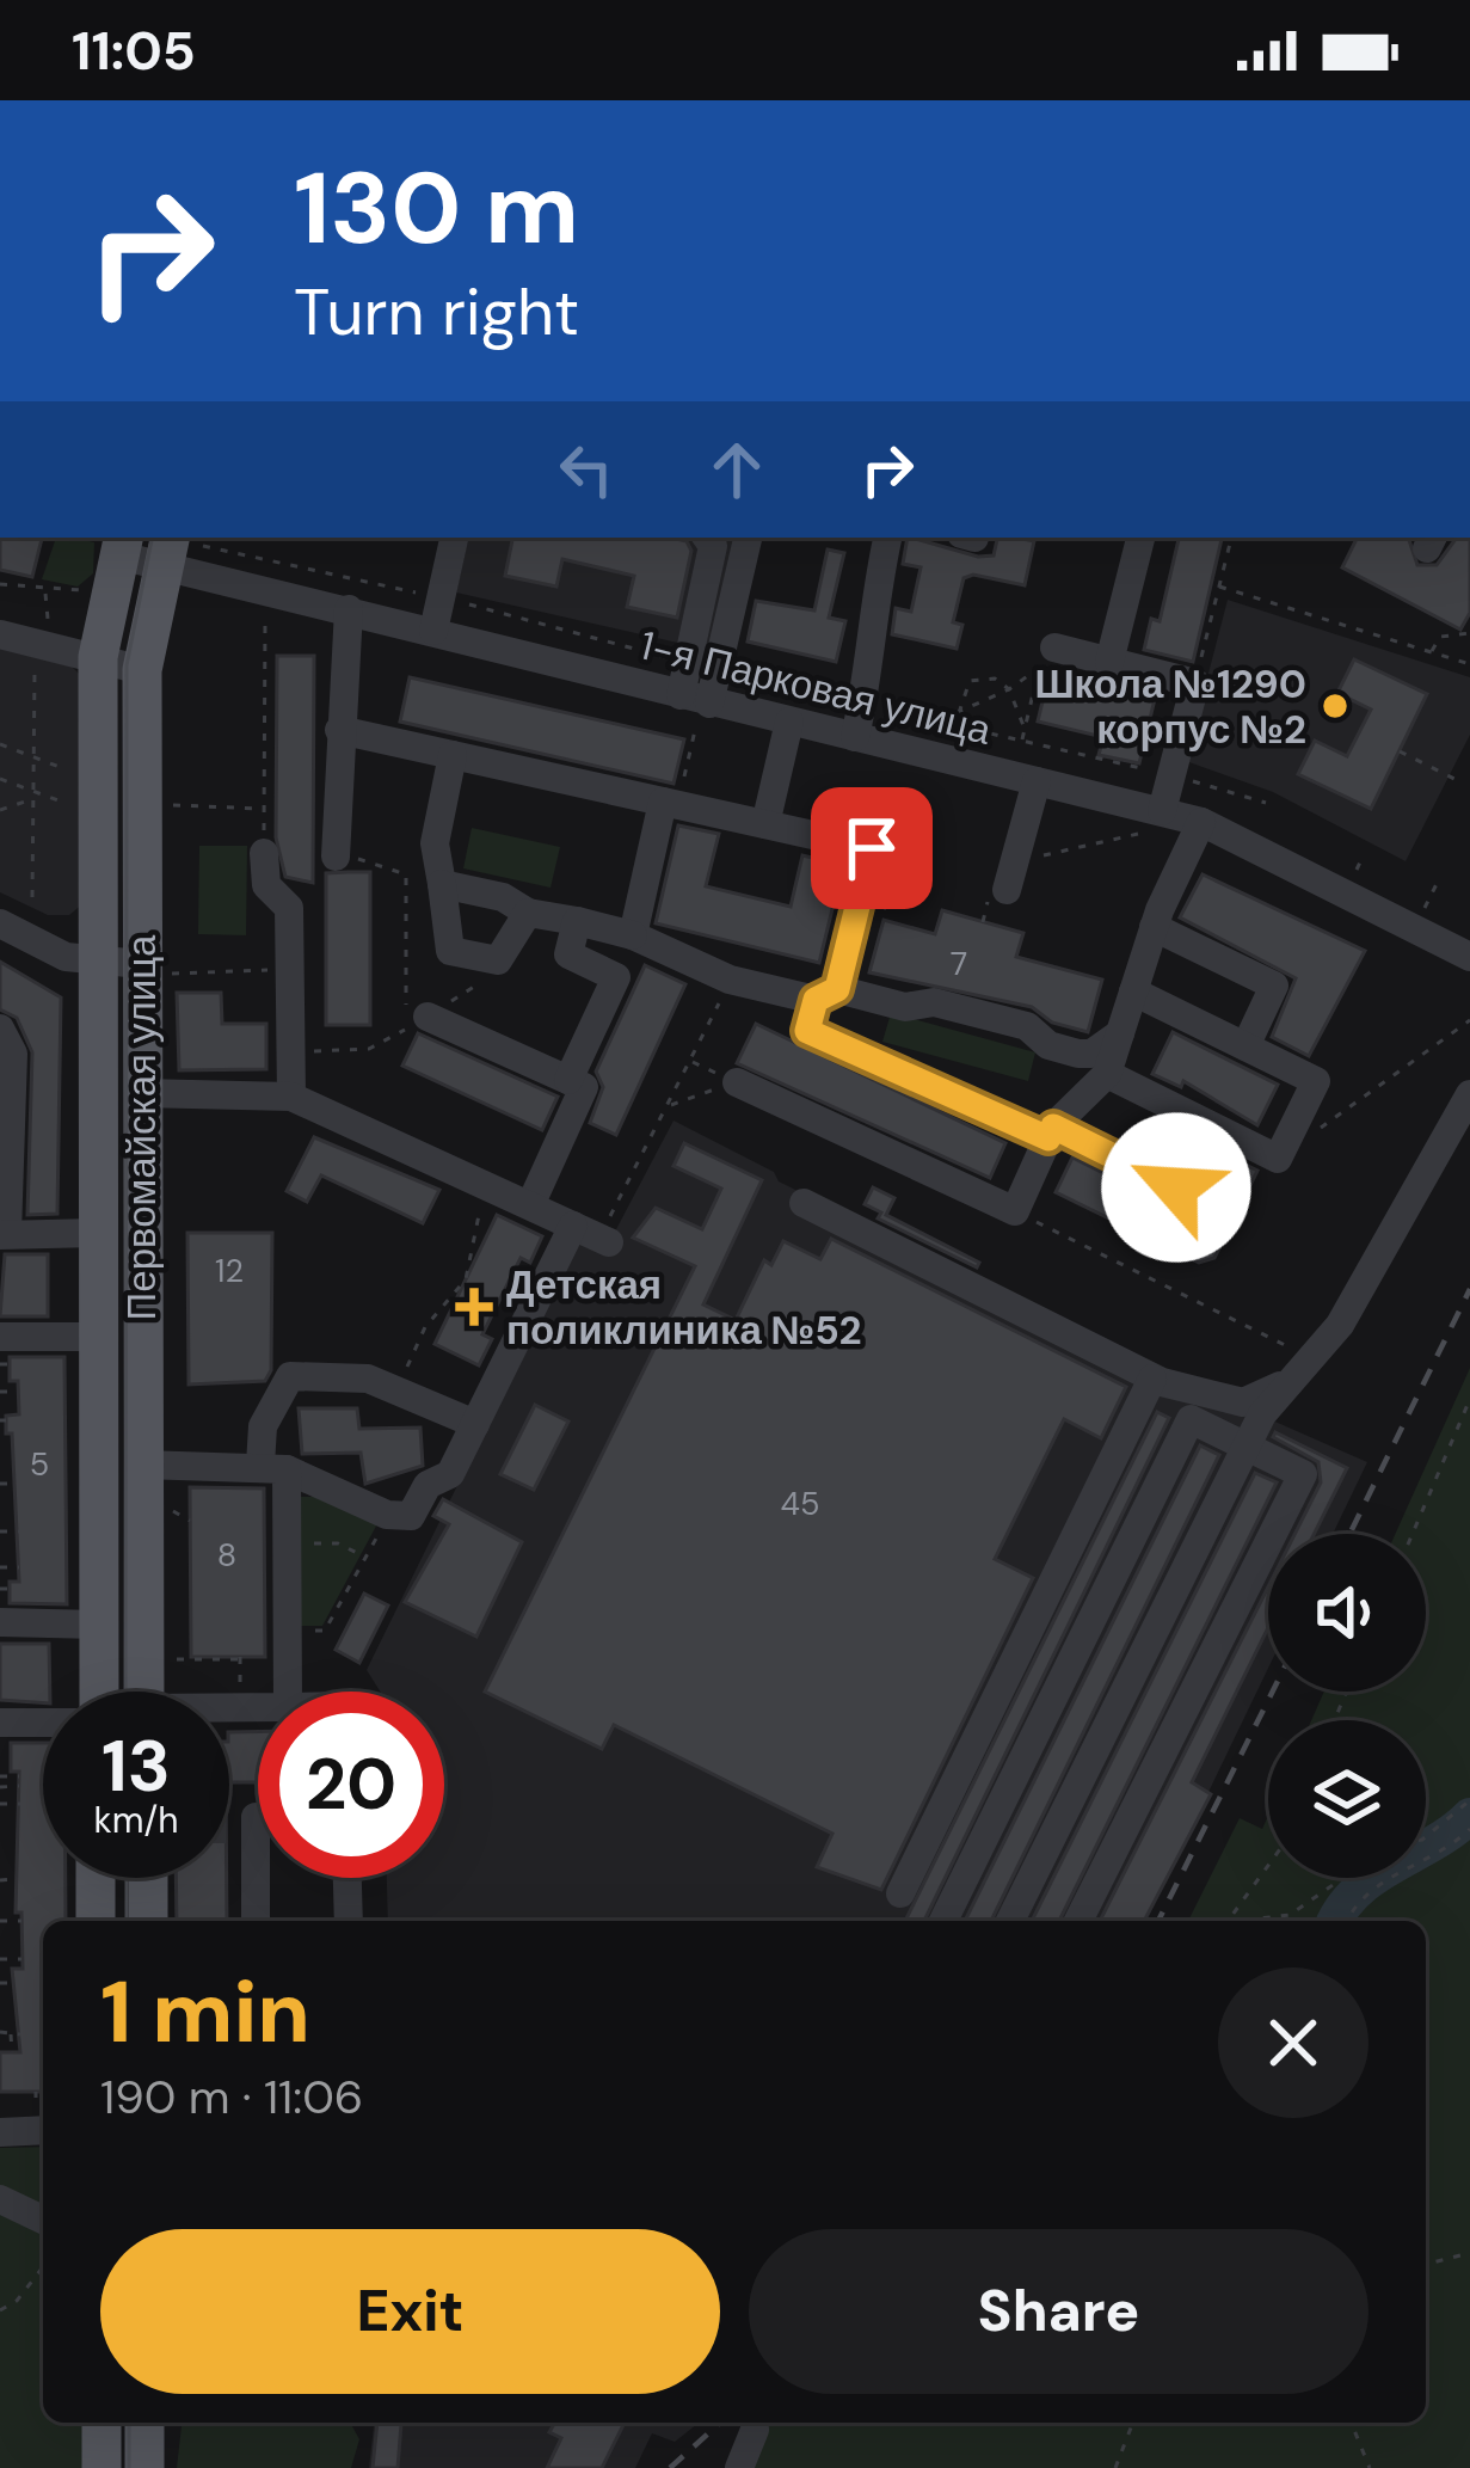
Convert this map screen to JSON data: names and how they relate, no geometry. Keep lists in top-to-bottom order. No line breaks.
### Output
{"streets":{"main road":["Первомайская улица"],"street":["1-я Парковая улица"]},"crossings":[["1-я Парковая улица","Первомайская улица"]],"places":{"other":["Школа №1290 корпус №2"],"health":["Детская поликлиника №52"]},"house_numbers":["7","12","5","45","8"],"page":{"status":"11:05","turn":["130 m","Turn right"],"speed":"13 km/h","limit":"20","heading":["1 min","190 m · 11:06"],"buttons":["Exit","Share"]}}
